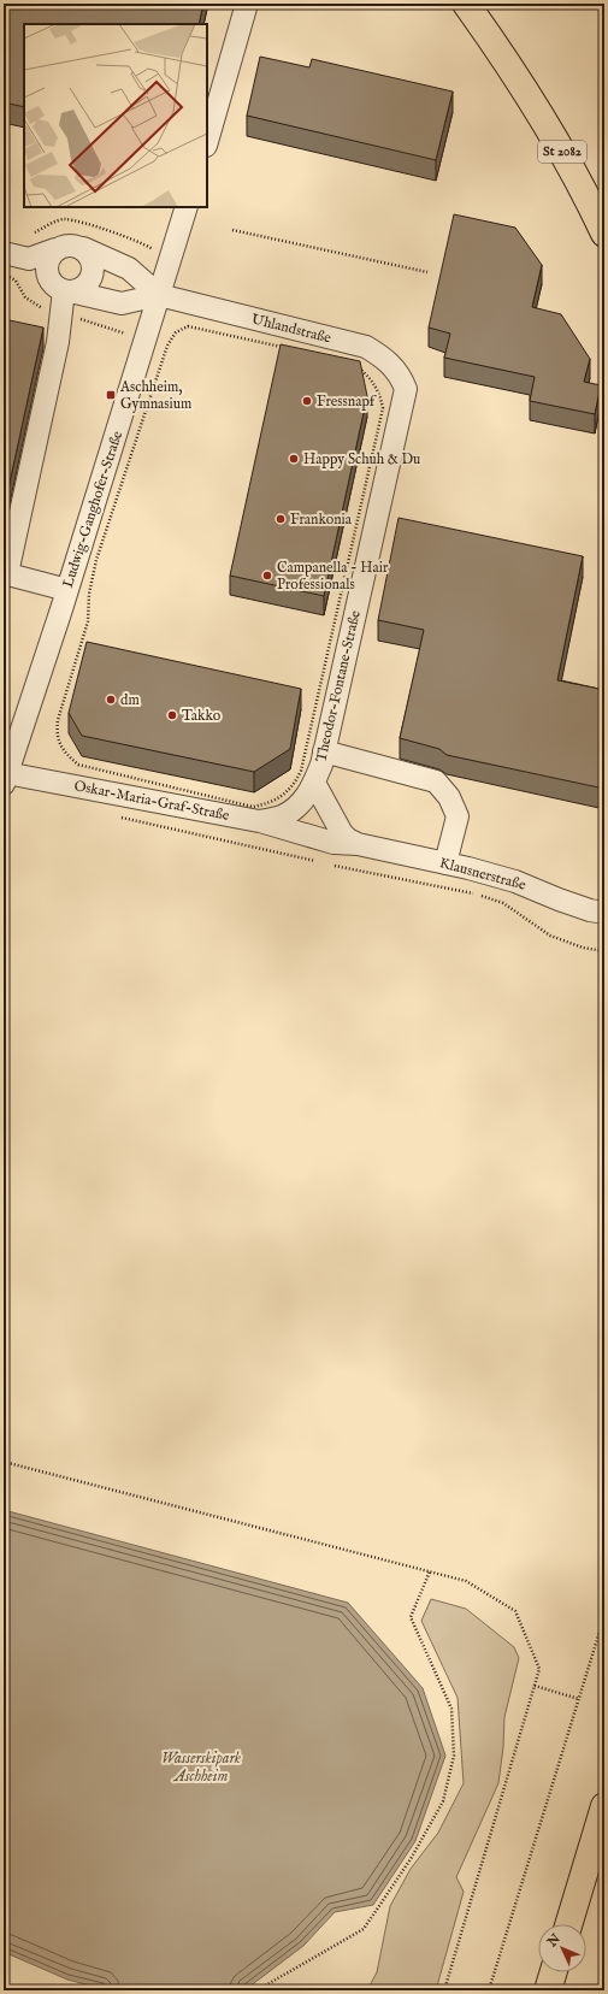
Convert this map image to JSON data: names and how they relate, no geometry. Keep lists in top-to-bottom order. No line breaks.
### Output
{"streets":{"main road":["St 2082"],"street":["Uhlandstraße","Ludwig-Ganghofer-Straße","Theodor-Fontane-Straße","Oskar-Maria-Graf-Straße","Klausnerstraße"]},"crossings":[["Uhlandstraße","Ludwig-Ganghofer-Straße"],["Uhlandstraße","Theodor-Fontane-Straße"],["Ludwig-Ganghofer-Straße","Oskar-Maria-Graf-Straße"],["Theodor-Fontane-Straße","Oskar-Maria-Graf-Straße"],["Theodor-Fontane-Straße","Klausnerstraße"],["Oskar-Maria-Graf-Straße","Klausnerstraße"]],"water":["Wasserskipark Aschheim"],"places":{"transit":["Aschheim, Gymnasium"],"other":["Fressnapf","Happy Schuh & Du","Frankonia","Campanella - Hair Professionals","dm","Takko"]},"north":"top left"}
